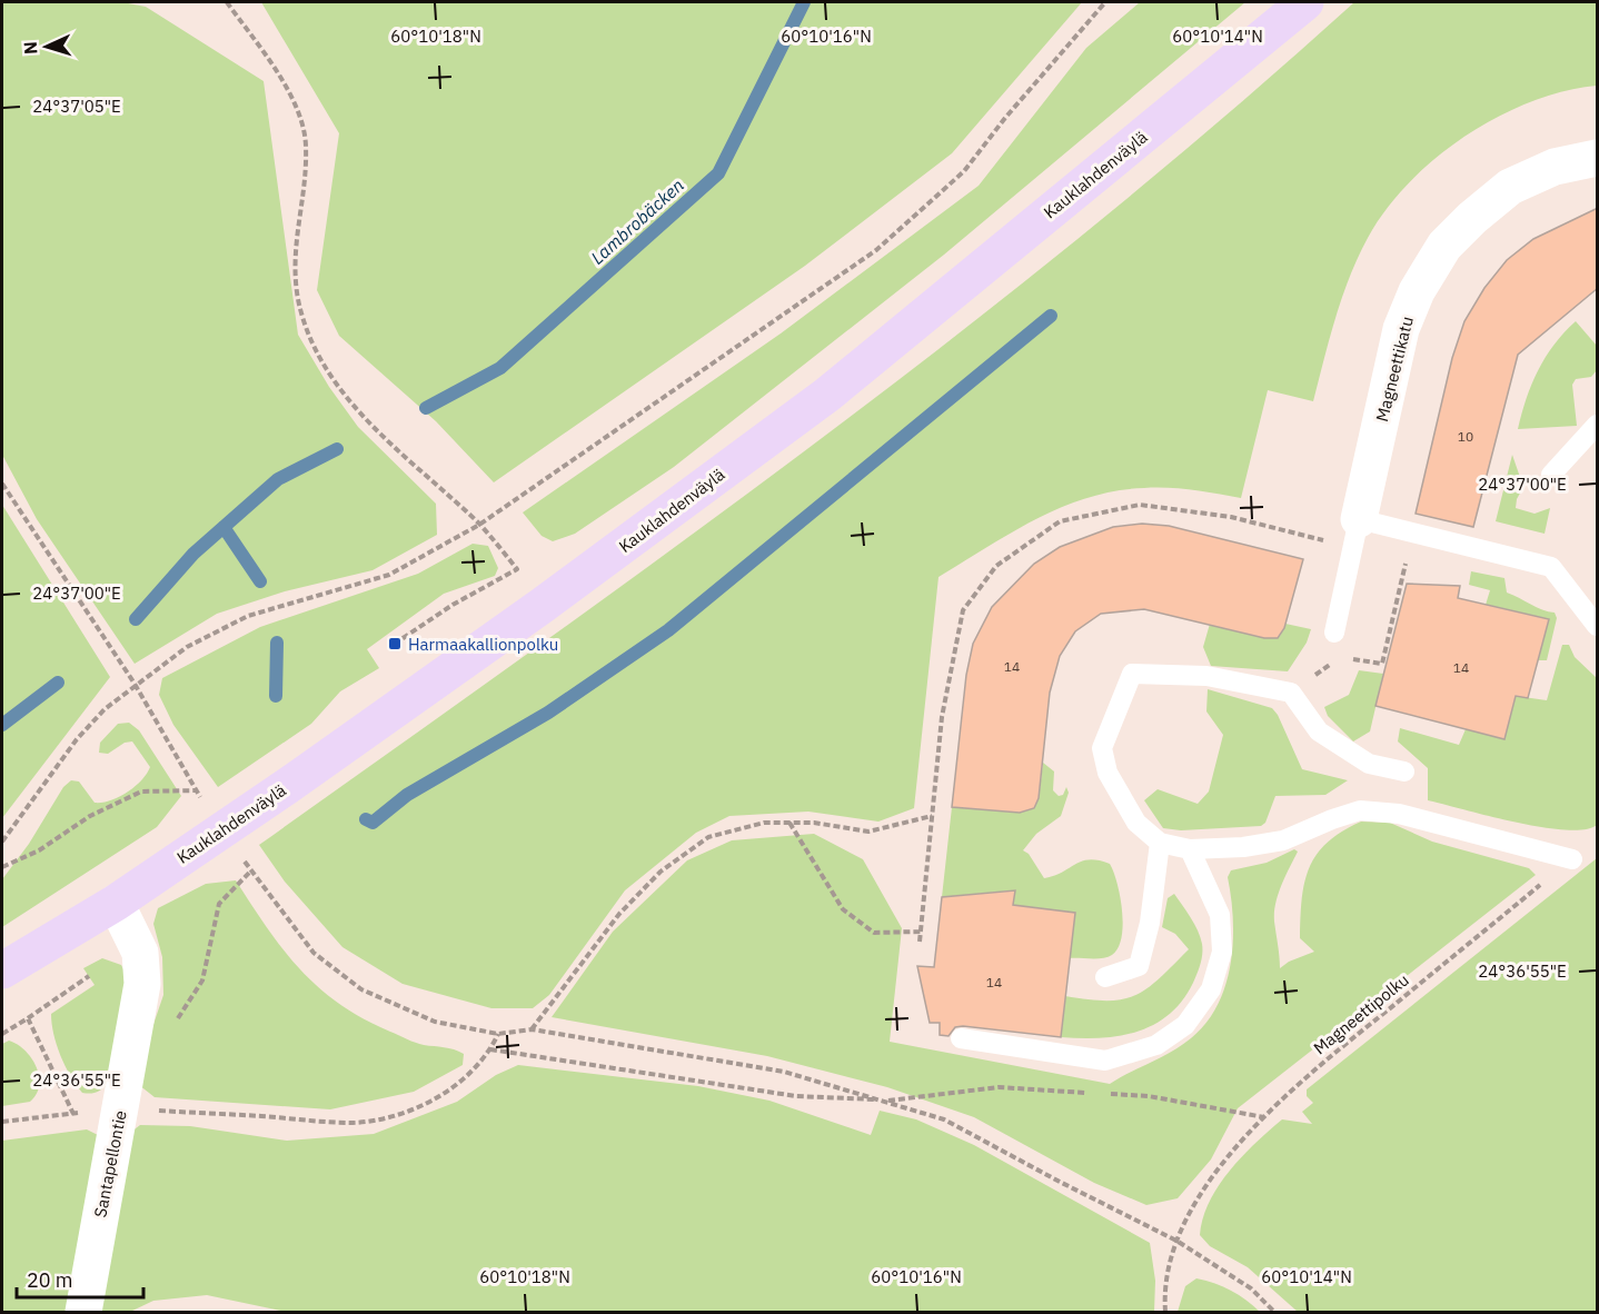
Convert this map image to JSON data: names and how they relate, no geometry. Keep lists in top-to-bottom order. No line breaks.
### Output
{"streets":{"main road":["Kauklahdenväylä"],"street":["Magneettikatu","Santapellontie"],"path":["Magneettipolku"]},"crossings":[["Kauklahdenväylä","Santapellontie"]],"water":["Lambrobäcken"],"places":{"transit":["Harmaakallionpolku"]},"house_numbers":["10","14","14","14"],"scale_bar":"20 m","north":"left","coordinates":["60°10'18\"N","60°10'16\"N","60°10'14\"N","24°37'05\"E","24°37'00\"E","24°36'55\"E"]}
